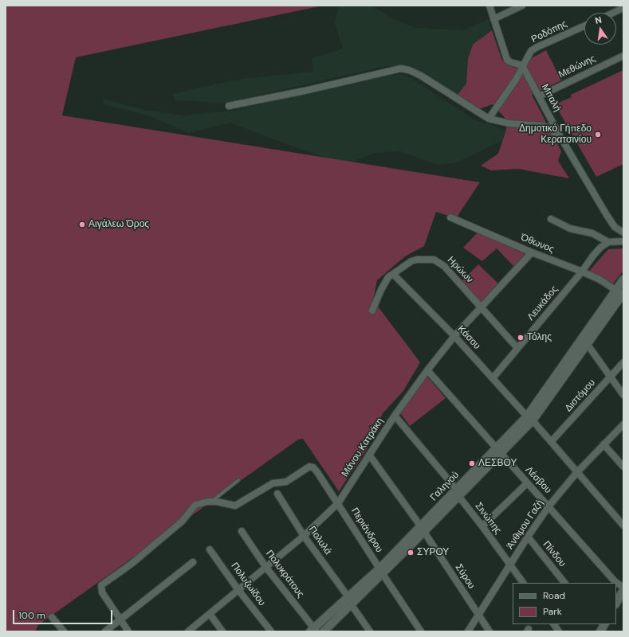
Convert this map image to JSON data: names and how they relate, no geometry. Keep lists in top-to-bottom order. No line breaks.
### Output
{"streets":{"street":["Ροδόπης","Μεθώνης","Μπαλή","Όθωνος","Ηρώων","Λευκάδος","Κάσου","Διστόμου","Μάνου Κατράκη","Λέσβου","Γαληνού","Σινώπης","Άνθιμου Γαζή","Περιάνδρου","Πολυλά","Πίνδου","Πολυκράτους","Σύρου","Πολυζωίδου"]},"crossings":[["Ροδόπης","Μπαλή"],["Μεθώνης","Μπαλή"],["Όθωνος","Λευκάδος"],["Όθωνος","Μάνου Κατράκη"],["Όθωνος","Γαληνού"],["Ηρώων","Λευκάδος"],["Ηρώων","Κάσου"],["Ηρώων","Μάνου Κατράκη"],["Λευκάδος","Κάσου"],["Κάσου","Διστόμου"],["Κάσου","Μάνου Κατράκη"],["Κάσου","Γαληνού"],["Κάσου","Άνθιμου Γαζή"],["Μάνου Κατράκη","Λέσβου"],["Μάνου Κατράκη","Σινώπης"],["Μάνου Κατράκη","Περιάνδρου"],["Μάνου Κατράκη","Πολυλά"],["Μάνου Κατράκη","Πολυκράτους"],["Μάνου Κατράκη","Σύρου"],["Μάνου Κατράκη","Πολυζωίδου"],["Λέσβου","Γαληνού"],["Λέσβου","Άνθιμου Γαζή"],["Γαληνού","Σινώπης"],["Γαληνού","Περιάνδρου"],["Γαληνού","Πολυλά"],["Γαληνού","Πολυκράτους"],["Γαληνού","Σύρου"],["Σινώπης","Άνθιμου Γαζή"],["Άνθιμου Γαζή","Πίνδου"],["Άνθιμου Γαζή","Σύρου"]],"places":["Δημοτικό Γήπεδο Κερατσινίου","Αιγάλεω Όρος","Τόλης","ΛΕΣΒΟΥ","ΣΥΡΟΥ"],"legend":["Road","Park"],"scale_bar":"100 m","north":"top"}
